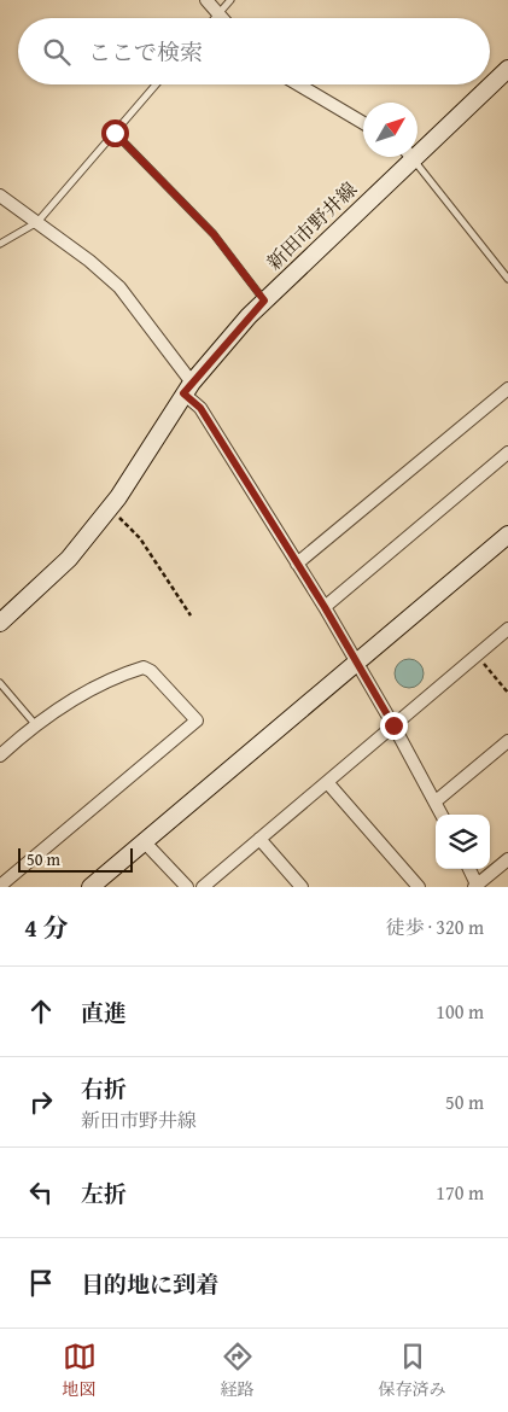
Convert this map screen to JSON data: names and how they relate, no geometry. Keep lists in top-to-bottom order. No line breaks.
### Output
{"streets":{"main road":["新田市野井線"]},"scale_bar":"50 m","north":"top right","page":{"search":"ここで検索","scale":"50 m","heading":["4 分","徒歩 · 320 m"],"list":[["直進","100 m"],["右折","新田市野井線","50 m"],["左折","170 m"],"目的地に到着"],"nav":["地図","経路","保存済み"]}}
